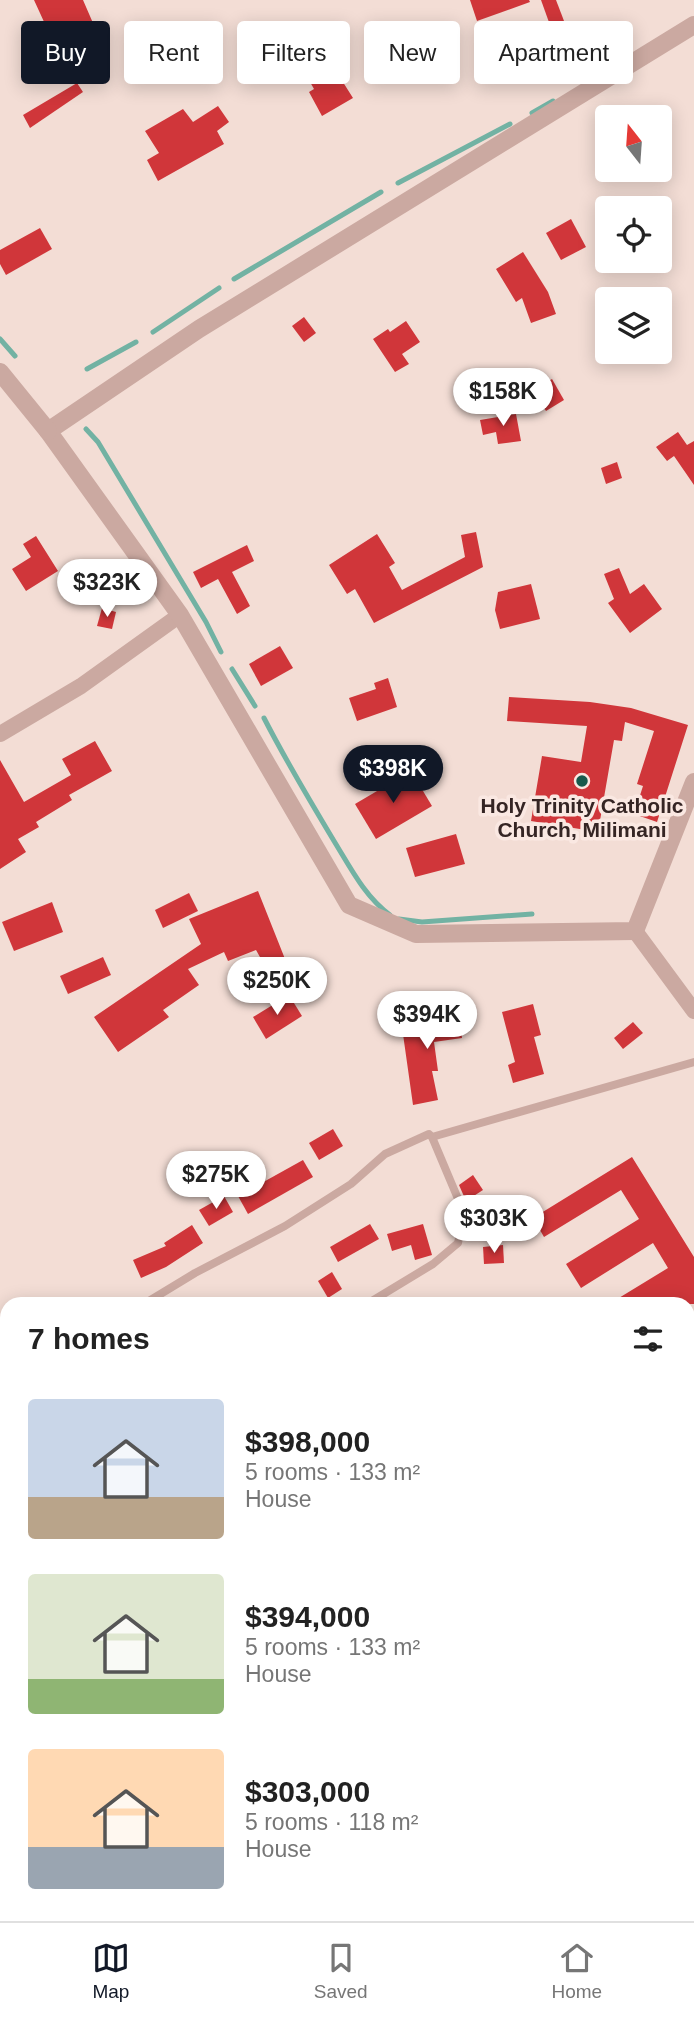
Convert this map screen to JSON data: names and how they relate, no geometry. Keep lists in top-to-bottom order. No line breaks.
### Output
{"places":["Holy Trinity Catholic Church, Milimani"],"north":"top","page":{"chip":["Buy","Rent","Filters","New","Apartment"],"price":["$158K","$323K","$398K","$250K","$394K","$275K","$303K"],"heading":"7 homes","list":[{"name":"$398,000","note":"5 rooms · 133 m² · House"},{"name":"$394,000","note":"5 rooms · 133 m² · House"},{"name":"$303,000","note":"5 rooms · 118 m² · House"}],"tabs":["Map","Saved","Home"]}}
